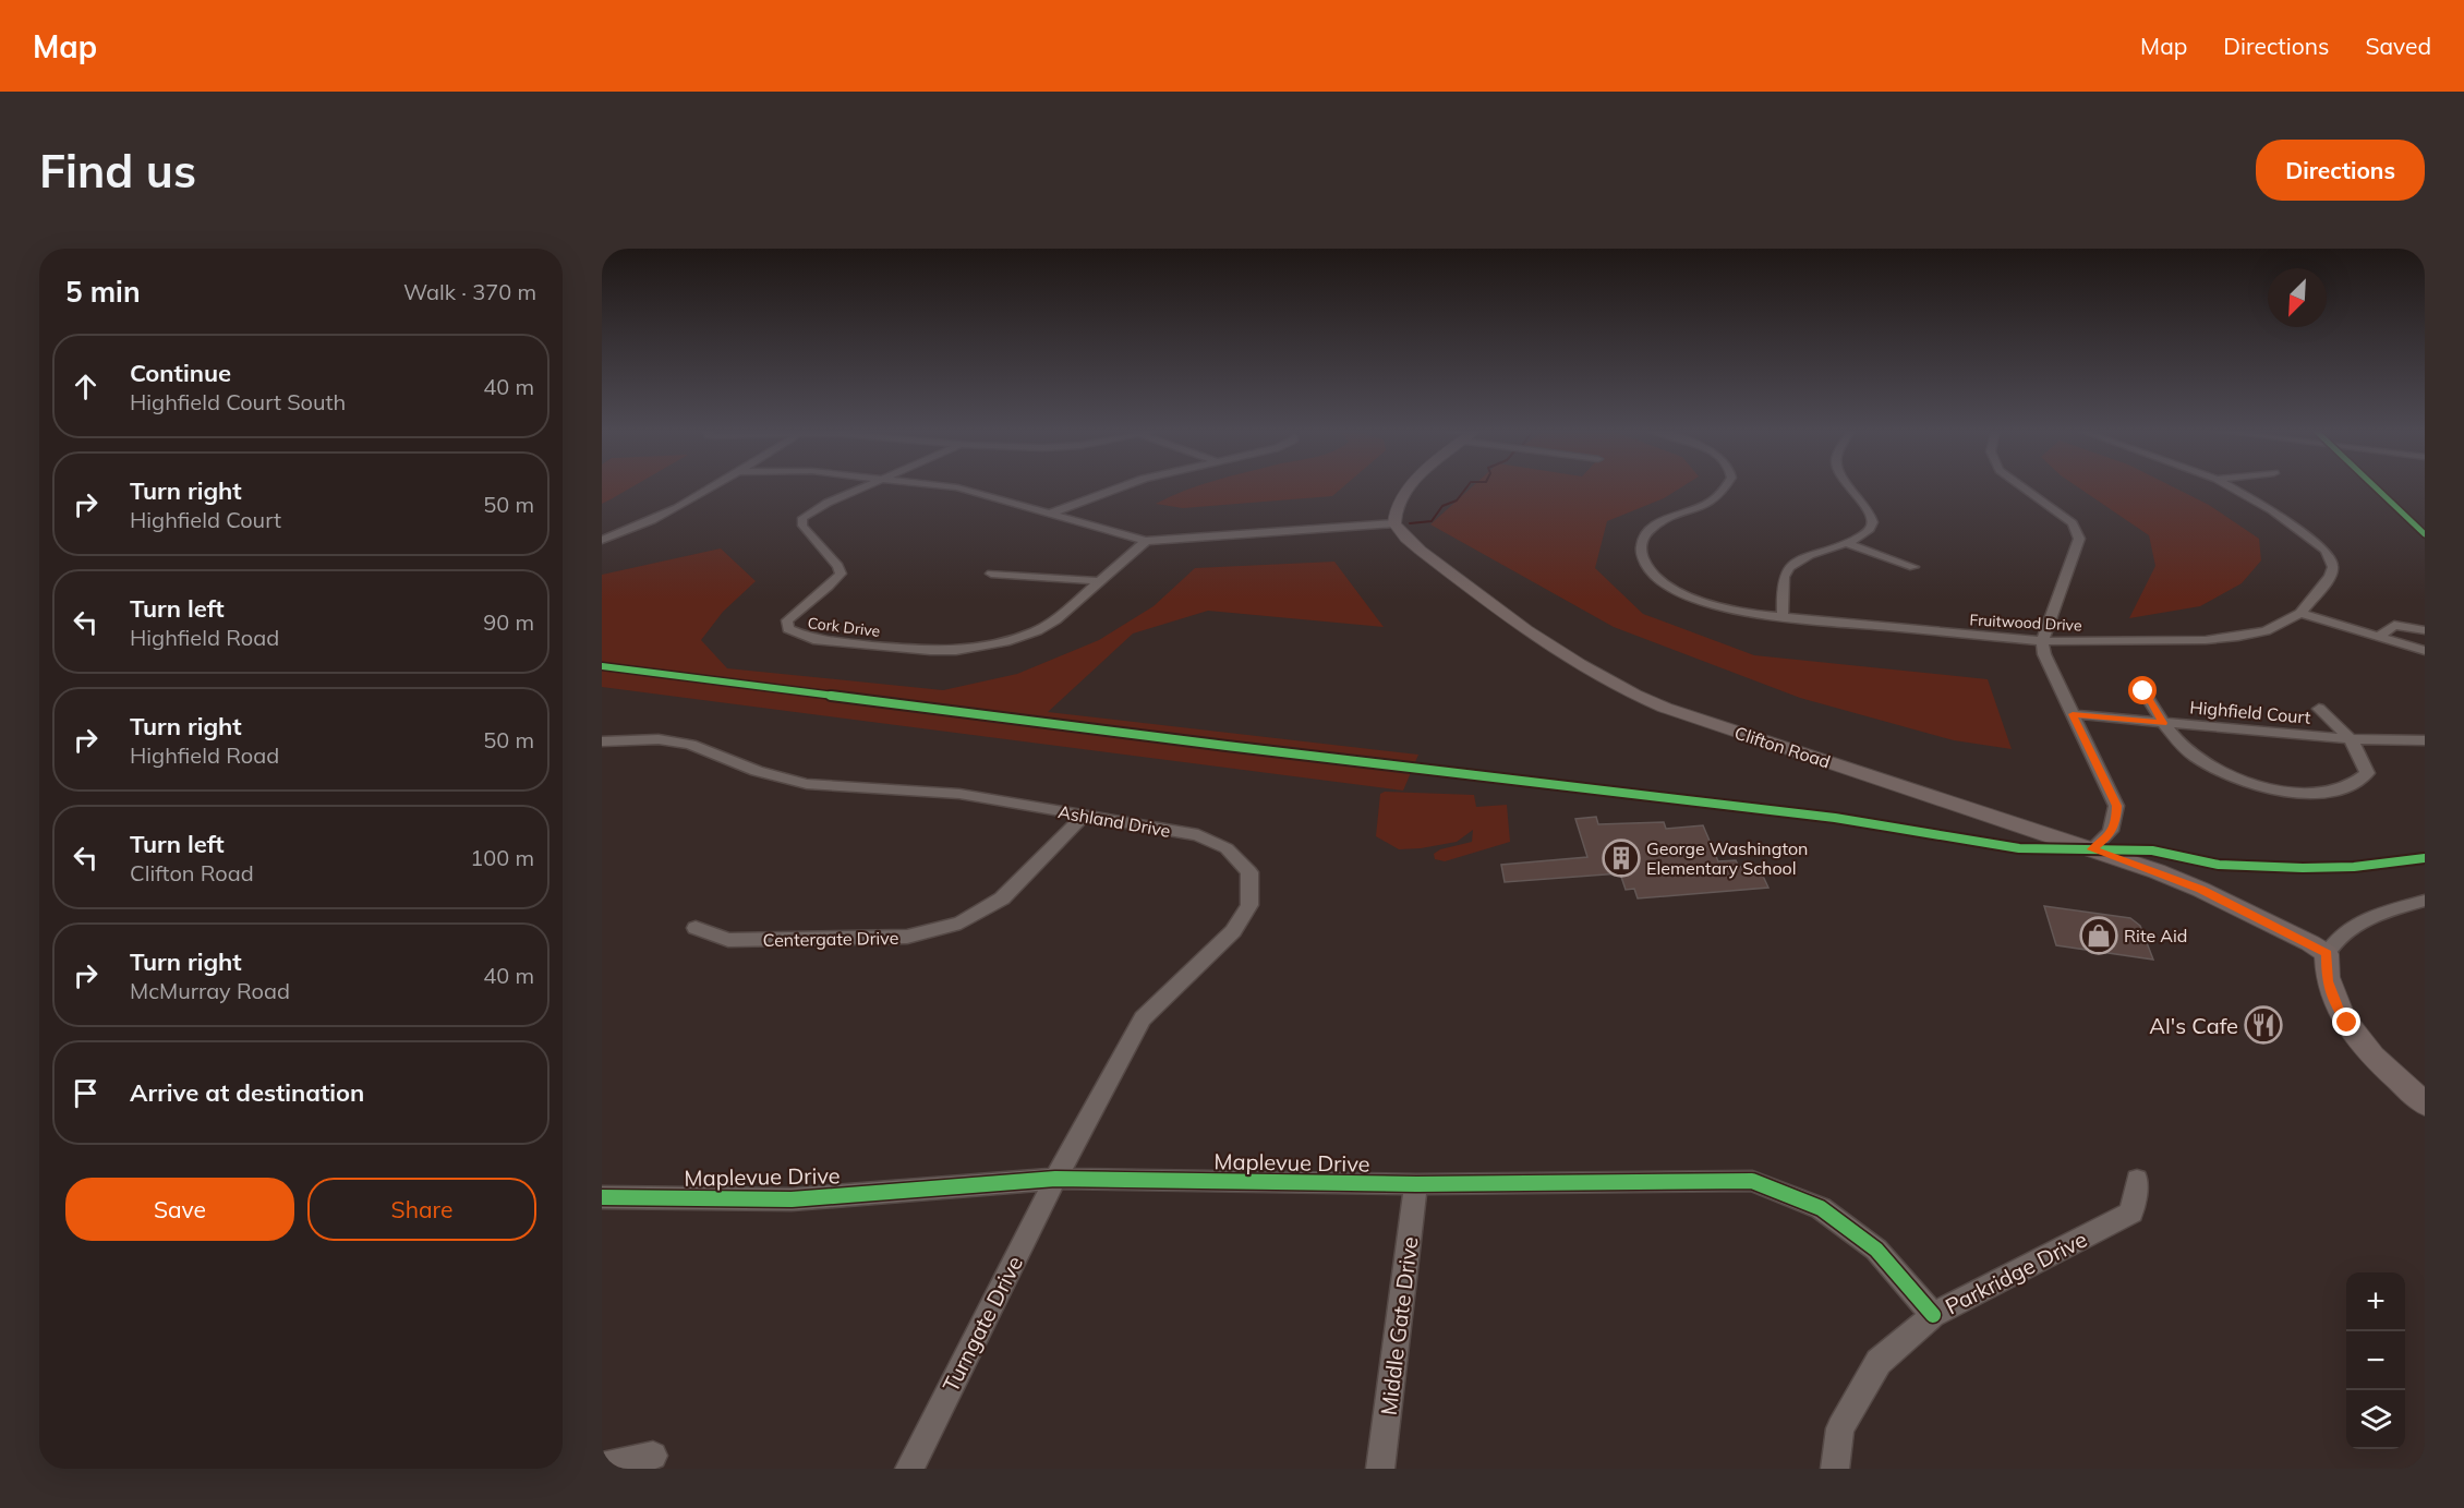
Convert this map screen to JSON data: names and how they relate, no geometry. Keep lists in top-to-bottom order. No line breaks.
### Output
{"streets":{"main road":["Clifton Road"],"street":["Fruitwood Drive","Cork Drive","Highfield Court","Ashland Drive","Centergate Drive","Maplevue Drive","Parkridge Drive","Turngate Drive","Middle Gate Drive"]},"crossings":[["Ashland Drive","Centergate Drive"],["Ashland Drive","Maplevue Drive"],["Ashland Drive","Turngate Drive"],["Maplevue Drive","Parkridge Drive"],["Maplevue Drive","Turngate Drive"],["Maplevue Drive","Middle Gate Drive"]],"places":{"building":["George Washington Elementary School"],"shop":["Rite Aid"],"restaurant":["Al's Cafe"]},"north":"bottom left","page":{"header":"Map","nav":["Map","Directions","Saved"],"buttons":["Directions",["Save","Share"]],"title":"Find us","heading":["5 min","Walk · 370 m"],"list":[["Continue","Highfield Court South","40 m"],["Turn right","Highfield Court","50 m"],["Turn left","Highfield Road","90 m"],["Turn right","Highfield Road","50 m"],["Turn left","Clifton Road","100 m"],["Turn right","McMurray Road","40 m"],"Arrive at destination"],"map_buttons":["+","−"]}}
